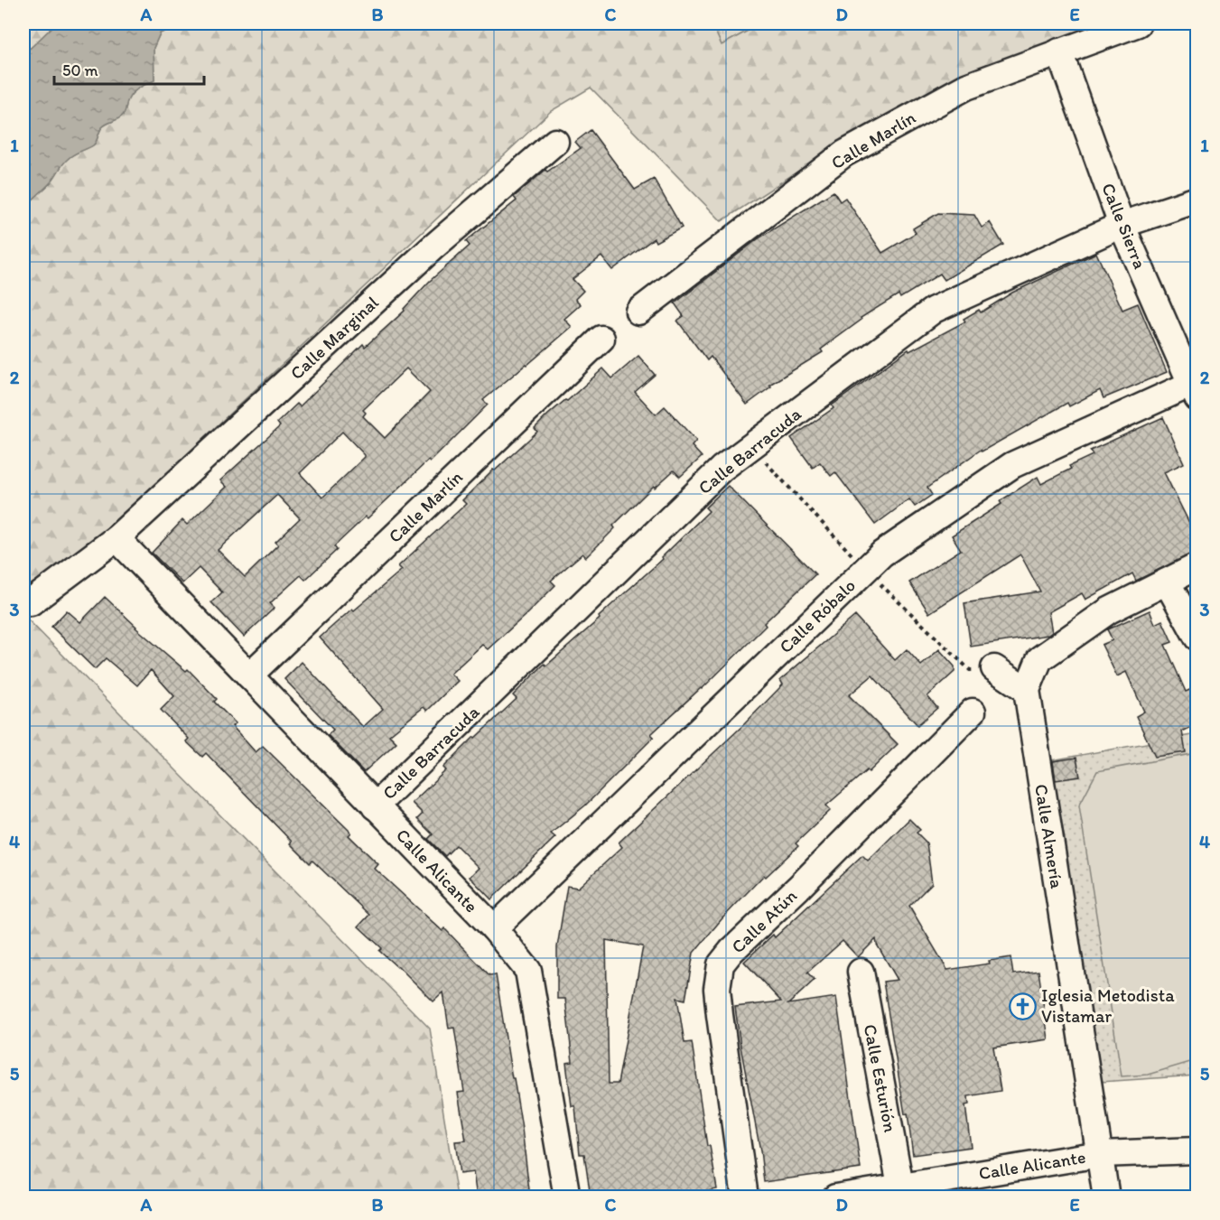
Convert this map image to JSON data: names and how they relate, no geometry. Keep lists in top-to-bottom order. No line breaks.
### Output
{"streets":{"street":["Calle Marlín","Calle Sierra","Calle Marginal","Calle Barracuda","Calle Róbalo","Calle Almería","Calle Alicante","Calle Atún","Calle Esturión"]},"crossings":[["Calle Marlín","Calle Sierra"],["Calle Marlín","Calle Alicante"],["Calle Sierra","Calle Barracuda"],["Calle Sierra","Calle Róbalo"],["Calle Marginal","Calle Alicante"],["Calle Barracuda","Calle Alicante"],["Calle Róbalo","Calle Alicante"],["Calle Almería","Calle Alicante"],["Calle Alicante","Calle Esturión"]],"places":{"church":["Iglesia Metodista Vistamar"]},"scale_bar":"50 m","grid":{"columns":["A","B","C","D","E"],"rows":["1","2","3","4","5"]}}
